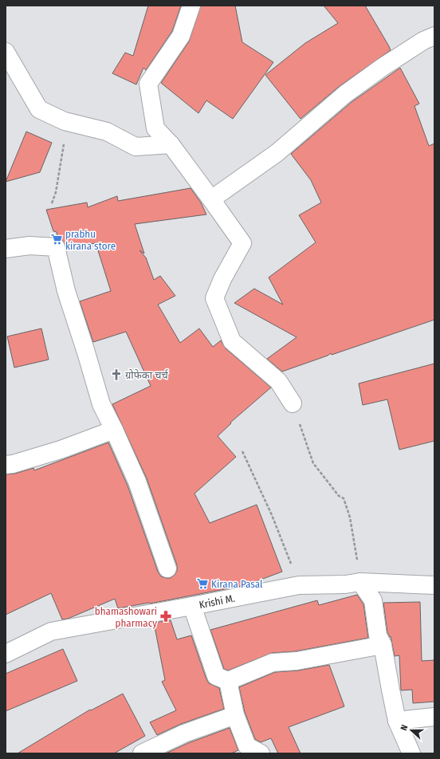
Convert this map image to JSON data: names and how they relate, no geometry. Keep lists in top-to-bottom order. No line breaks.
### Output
{"streets":{"street":["Krishi M."]},"places":{"supermarket":["prabhu kirana store","Kirana Pasal"],"church":["ग्रोफेका चर्च"],"pharmacy":["bhamashowari pharmacy"]},"north":"left"}
